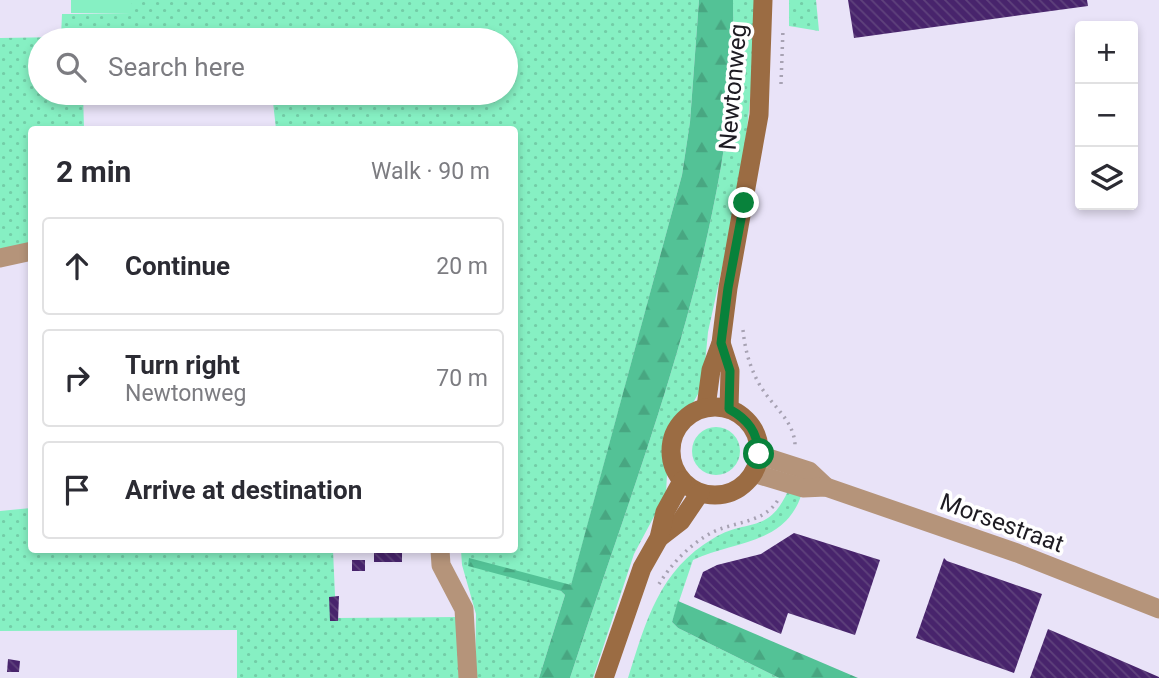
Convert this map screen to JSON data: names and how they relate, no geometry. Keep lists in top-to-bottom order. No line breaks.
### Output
{"streets":{"main road":["Newtonweg"],"street":["Morsestraat"]},"crossings":[["Newtonweg","Morsestraat"]],"page":{"map_buttons":["+","−"],"search":"Search here","heading":["2 min","Walk · 90 m"],"list":[["Continue","20 m"],["Turn right","Newtonweg","70 m"],"Arrive at destination"]}}
